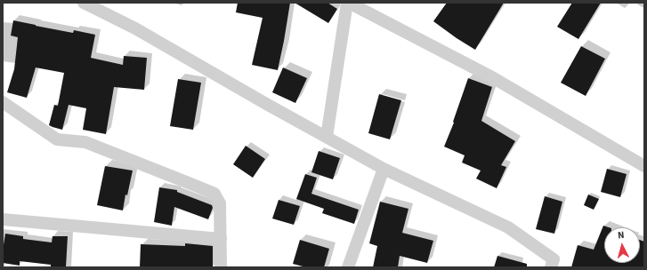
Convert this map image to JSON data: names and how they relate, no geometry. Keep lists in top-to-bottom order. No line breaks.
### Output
{"north":"top"}
